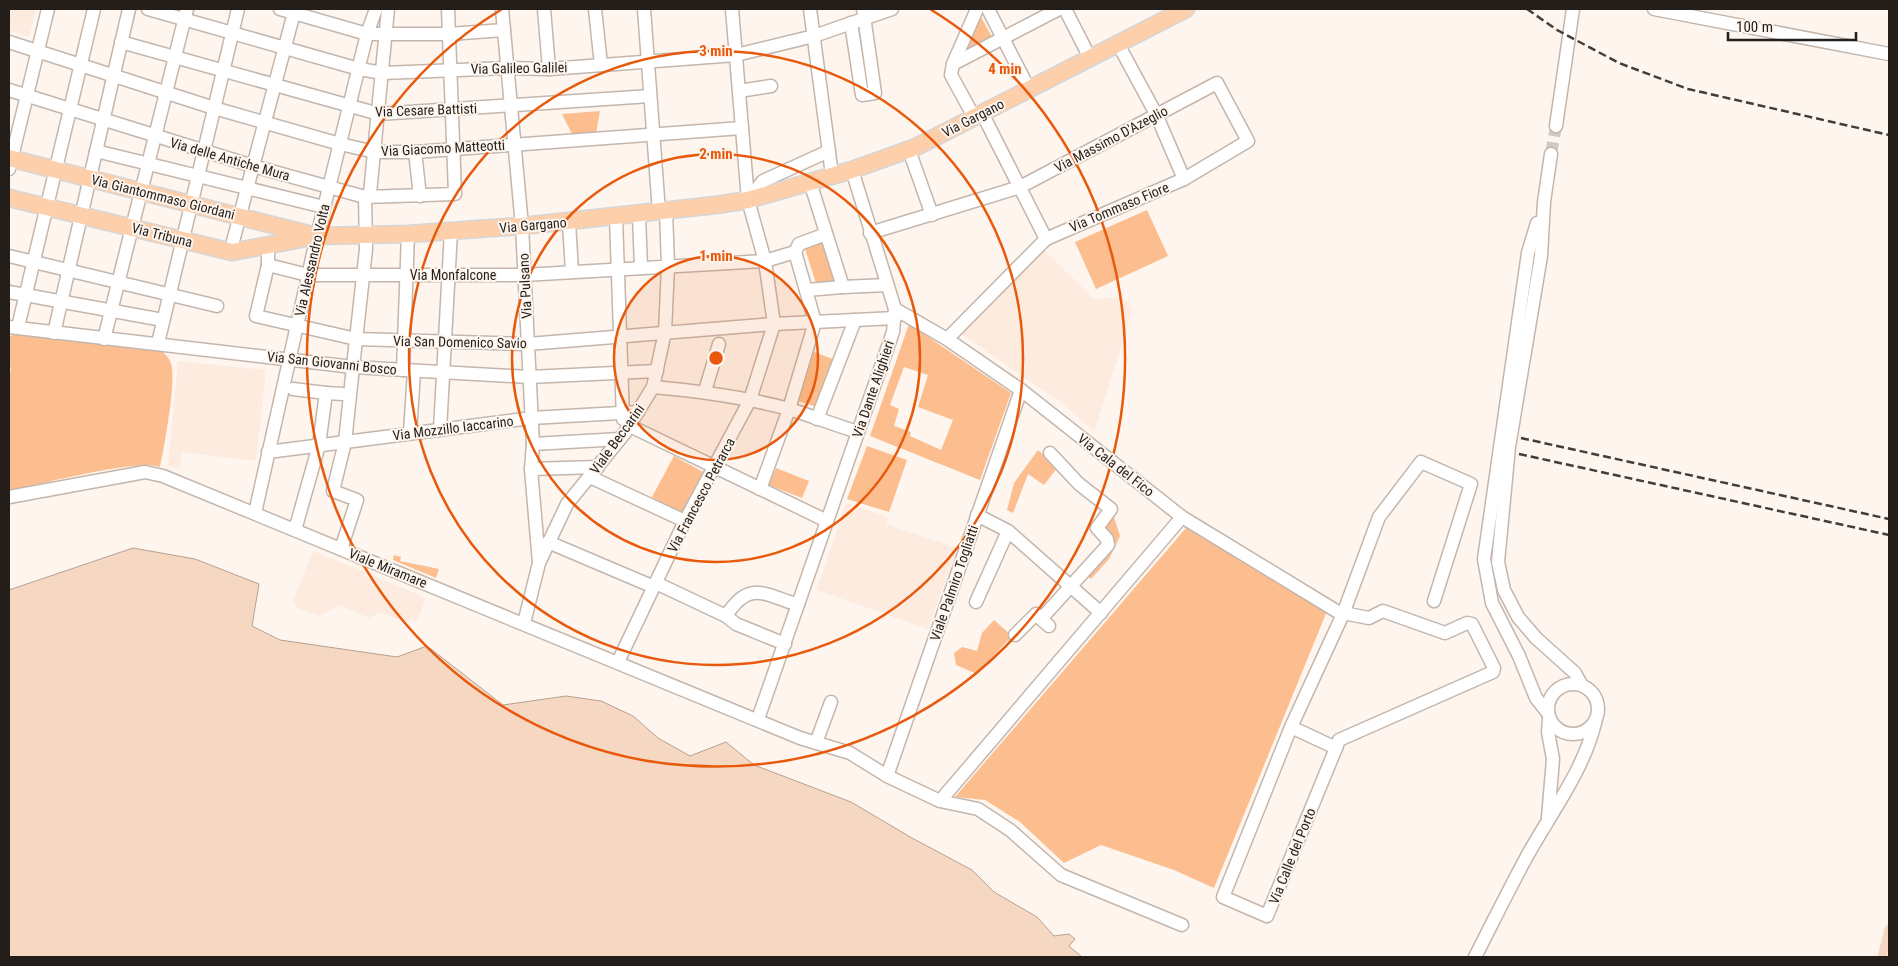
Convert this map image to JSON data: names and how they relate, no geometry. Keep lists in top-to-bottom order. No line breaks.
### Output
{"streets":{"main road":["Via Gargano","Via Giantommaso Giordani","Via Tribuna"],"street":["Via Galileo Galilei","Via Cesare Battisti","Via Massimo D'Azeglio","Via Giacomo Matteotti","Via delle Antiche Mura","Via Tommaso Fiore","Via Alessandro Volta","Via Monfalcone","Via Pulsano","Via San Domenico Savio","Via San Giovanni Bosco","Via Dante Alighieri","Via Mozzillo Iaccarino","Viale Beccarini","Via Cala del Fico","Via Francesco Petrarca","Viale Miramare","Viale Palmiro Togliatti","Via Calle del Porto"]},"crossings":[["Via Galileo Galilei","Via Alessandro Volta"],["Via Galileo Galilei","Via Pulsano"],["Via Galileo Galilei","Viale Beccarini"],["Via Cesare Battisti","Via Alessandro Volta"],["Via Cesare Battisti","Via Pulsano"],["Via Cesare Battisti","Viale Beccarini"],["Via Gargano","Via Giantommaso Giordani"],["Via Gargano","Via Tommaso Fiore"],["Via Gargano","Via Tribuna"],["Via Gargano","Via Alessandro Volta"],["Via Gargano","Via Pulsano"],["Via Gargano","Viale Beccarini"],["Via Massimo D'Azeglio","Via Tommaso Fiore"],["Via Giacomo Matteotti","Via delle Antiche Mura"],["Via Giacomo Matteotti","Via Alessandro Volta"],["Via Giacomo Matteotti","Via Pulsano"],["Via Giacomo Matteotti","Viale Beccarini"],["Via delle Antiche Mura","Via Alessandro Volta"],["Via Giantommaso Giordani","Via Tribuna"],["Via Giantommaso Giordani","Via Alessandro Volta"],["Via Tommaso Fiore","Via Cala del Fico"],["Via Tribuna","Via Alessandro Volta"],["Via Alessandro Volta","Via Monfalcone"],["Via Alessandro Volta","Via San Domenico Savio"],["Via Alessandro Volta","Via San Giovanni Bosco"],["Via Alessandro Volta","Via Mozzillo Iaccarino"],["Via Alessandro Volta","Viale Miramare"],["Via Monfalcone","Via Pulsano"],["Via Monfalcone","Via San Domenico Savio"],["Via Monfalcone","Viale Beccarini"],["Via Pulsano","Via San Domenico Savio"],["Via Pulsano","Via San Giovanni Bosco"],["Via Pulsano","Via Mozzillo Iaccarino"],["Via Pulsano","Viale Beccarini"],["Via San Domenico Savio","Via Dante Alighieri"],["Via San Domenico Savio","Viale Beccarini"],["Via San Domenico Savio","Via Cala del Fico"],["Via San Domenico Savio","Via Francesco Petrarca"],["Via San Giovanni Bosco","Viale Beccarini"],["Via Dante Alighieri","Via Cala del Fico"],["Via Dante Alighieri","Viale Miramare"],["Via Mozzillo Iaccarino","Viale Beccarini"],["Viale Beccarini","Viale Miramare"],["Via Cala del Fico","Viale Palmiro Togliatti"],["Via Cala del Fico","Via Calle del Porto"],["Via Francesco Petrarca","Viale Miramare"],["Viale Miramare","Viale Palmiro Togliatti"]],"scale_bar":"100 m","rings":["3 min","4 min","2 min","1 min"]}
